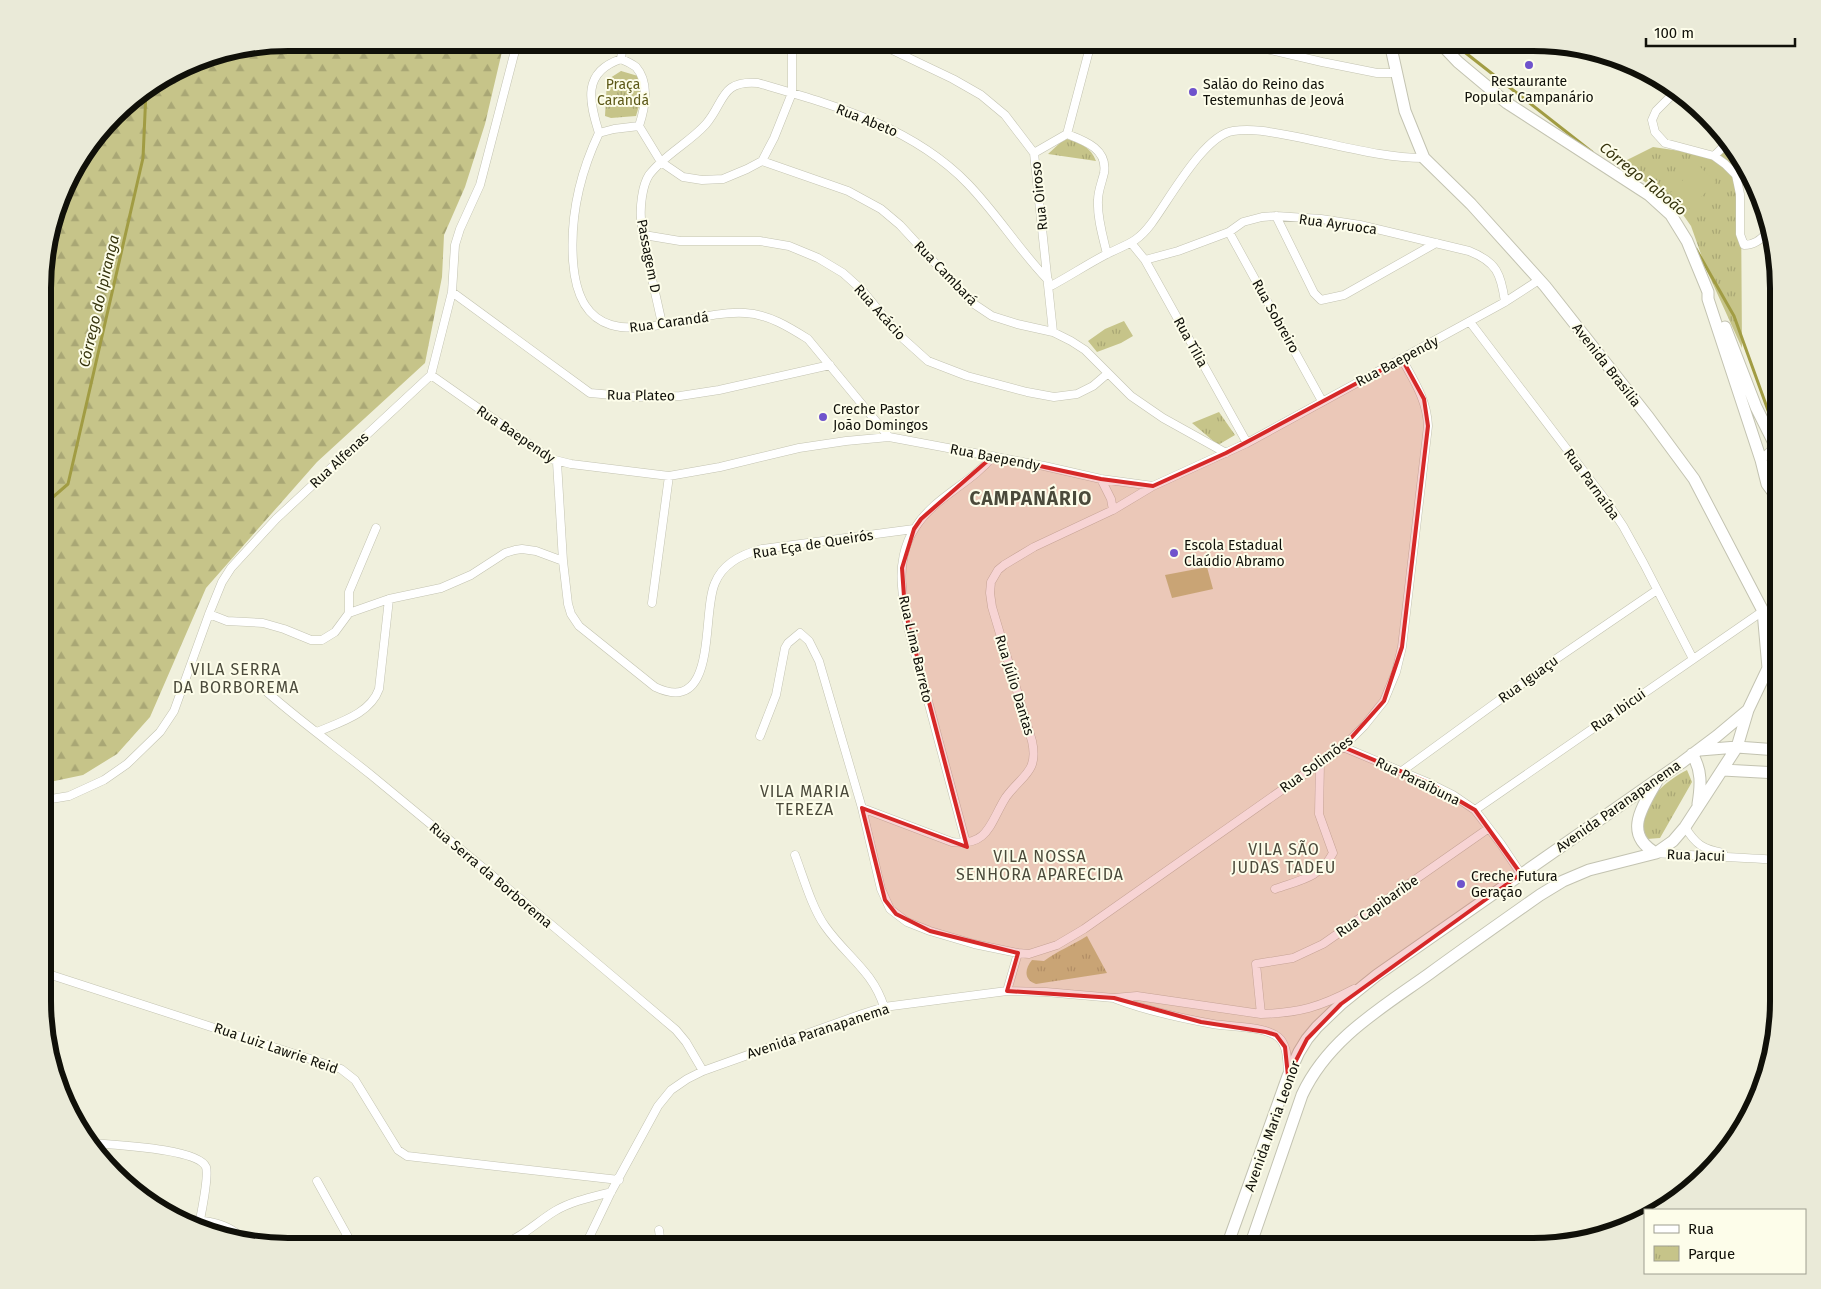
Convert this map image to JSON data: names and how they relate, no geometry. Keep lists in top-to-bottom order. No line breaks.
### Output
{"streets":{"street":["Rua Abeto","Rua Oiroso","Rua Ayruoca","Passagem D","Rua Cambará","Rua Acácio","Rua Sobreiro","Rua Carandá","Rua Tília","Rua Baependy","Avenida Brasília","Rua Plateo","Rua Alfenas","Rua Parnaíba","Rua Eça de Queirós","Rua Lima Barreto","Rua Iguaçu","Rua Júlio Dantas","Rua Ibicui","Rua Solimões","Rua Paraíbuna","Avenida Paranapanema","Rua Jacui","Rua Serra da Borborema","Rua Capibaribe","Rua Luiz Lawrie Reid","Avenida Maria Leonor"]},"crossings":[["Rua Abeto","Rua Oiroso"],["Rua Abeto","Passagem D"],["Rua Oiroso","Rua Cambará"],["Rua Ayruoca","Rua Sobreiro"],["Rua Ayruoca","Rua Tília"],["Rua Ayruoca","Rua Baependy"],["Passagem D","Rua Acácio"],["Passagem D","Rua Carandá"],["Rua Cambará","Rua Acácio"],["Rua Cambará","Rua Baependy"],["Rua Sobreiro","Rua Baependy"],["Rua Carandá","Rua Baependy"],["Rua Carandá","Rua Plateo"],["Rua Tília","Rua Baependy"],["Rua Baependy","Avenida Brasília"],["Rua Baependy","Rua Alfenas"],["Rua Baependy","Rua Parnaíba"],["Rua Baependy","Rua Eça de Queirós"],["Rua Baependy","Rua Lima Barreto"],["Rua Baependy","Rua Júlio Dantas"],["Rua Baependy","Rua Solimões"],["Avenida Brasília","Rua Ibicui"],["Avenida Brasília","Avenida Paranapanema"],["Rua Parnaíba","Rua Iguaçu"],["Rua Parnaíba","Rua Ibicui"],["Rua Eça de Queirós","Rua Lima Barreto"],["Rua Lima Barreto","Rua Júlio Dantas"],["Rua Iguaçu","Rua Paraíbuna"],["Rua Ibicui","Rua Paraíbuna"],["Rua Solimões","Rua Paraíbuna"],["Rua Paraíbuna","Avenida Paranapanema"],["Rua Paraíbuna","Rua Capibaribe"],["Avenida Paranapanema","Rua Serra da Borborema"],["Avenida Paranapanema","Rua Capibaribe"],["Avenida Paranapanema","Rua Luiz Lawrie Reid"],["Avenida Paranapanema","Avenida Maria Leonor"],["Rua Jacui","Avenida Maria Leonor"]],"districts":["CAMPANÁRIO","VILA SERRA DA BORBOREMA","VILA MARIA TEREZA","VILA SÃO JUDAS TADEU","VILA NOSSA SENHORA APARECIDA"],"water":["Córrego Taboão","Córrego do Ipiranga"],"parks":["Praça Carandá"],"places":["Restaurante Popular Campanário","Salão do Reino das Testemunhas de Jeová","Creche Pastor João Domingos","Escola Estadual Claúdio Abramo","Creche Futura Geração"],"legend":["Rua","Parque"],"scale_bar":"100 m"}
